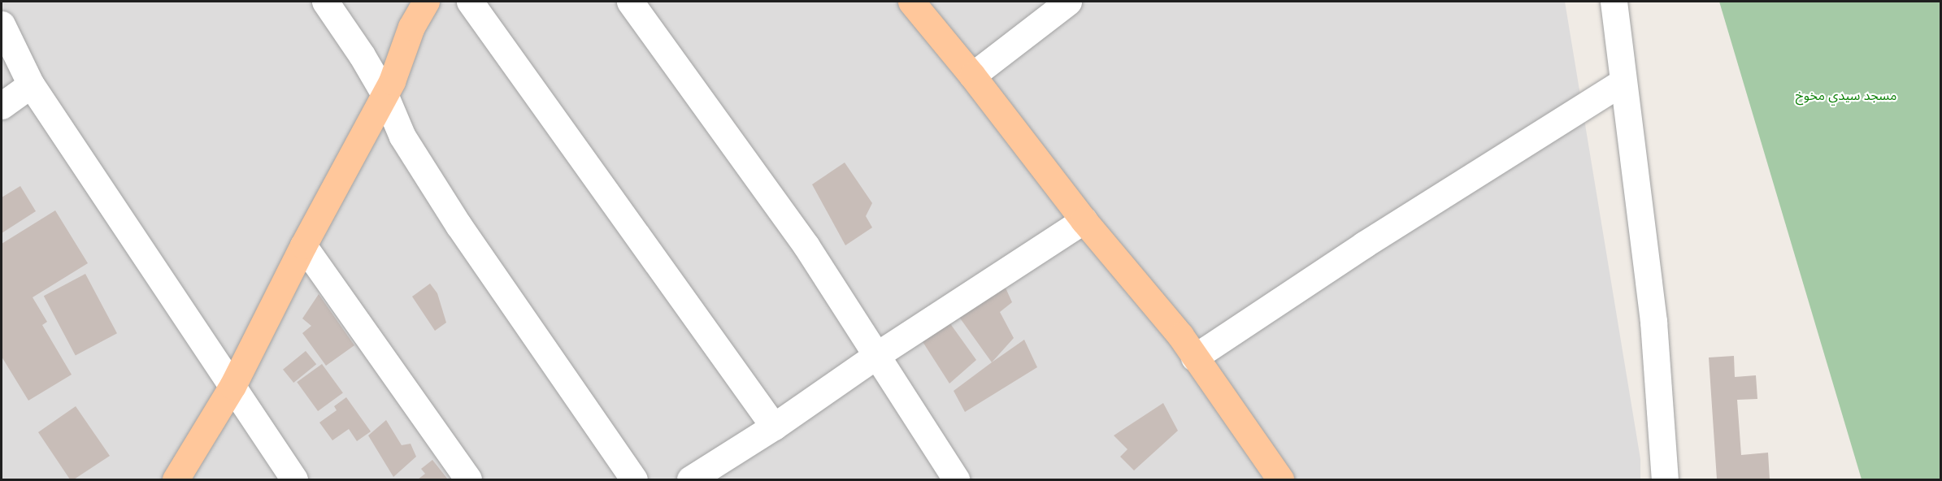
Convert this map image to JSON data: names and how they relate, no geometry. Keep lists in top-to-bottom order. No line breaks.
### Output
{"parks":["مسجد سيدي مخوخ"]}
